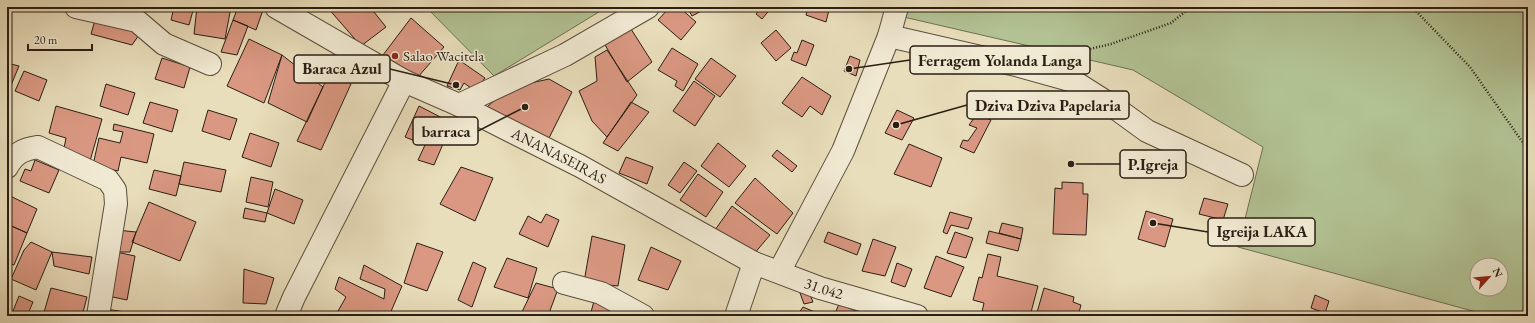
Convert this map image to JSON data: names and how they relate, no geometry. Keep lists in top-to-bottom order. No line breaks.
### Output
{"streets":{"street":["ANANASEIRAS","31.042"]},"crossings":[["ANANASEIRAS","31.042"]],"places":["Salao Wacitela","Ferragem Yolanda Langa","Baraca Azul","barraca","Dziva Dziva Papelaria","P.Igreja","Igreija LAKA"],"scale_bar":"20 m","north":"top right"}
